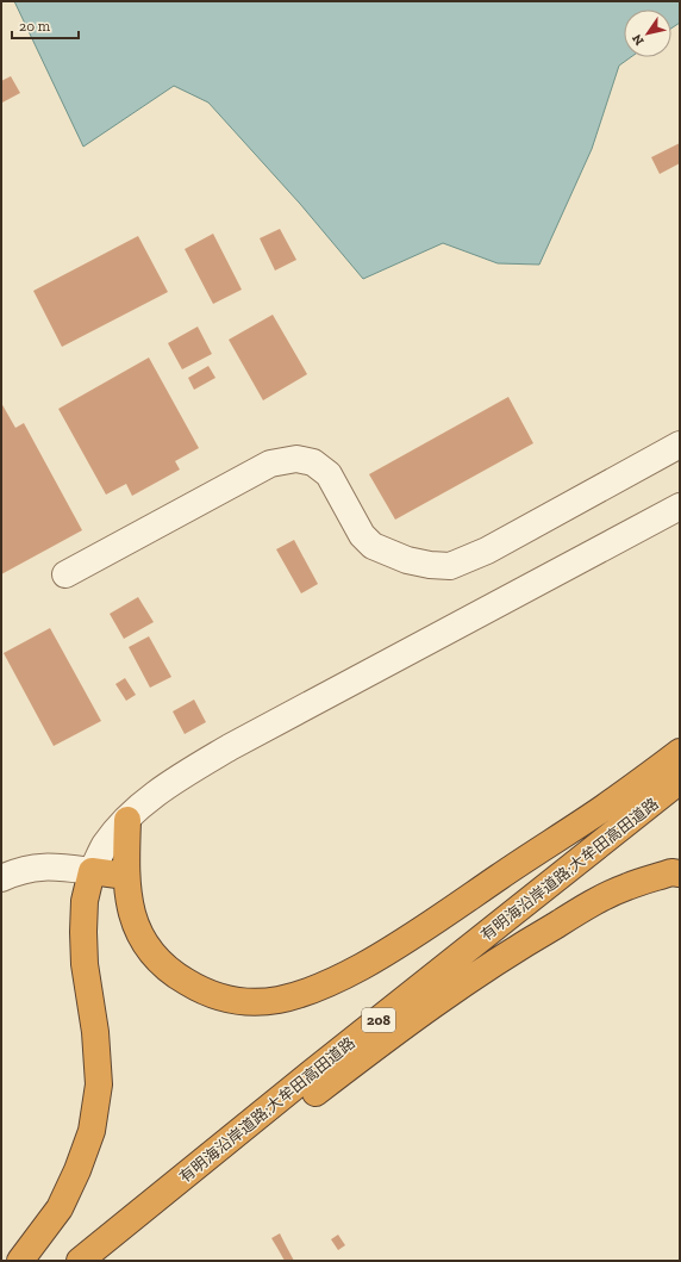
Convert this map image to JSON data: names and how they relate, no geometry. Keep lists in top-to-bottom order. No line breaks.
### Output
{"streets":{"highway":["有明海沿岸道路;大牟田高田道路","208"]},"scale_bar":"20 m","north":"bottom left"}
